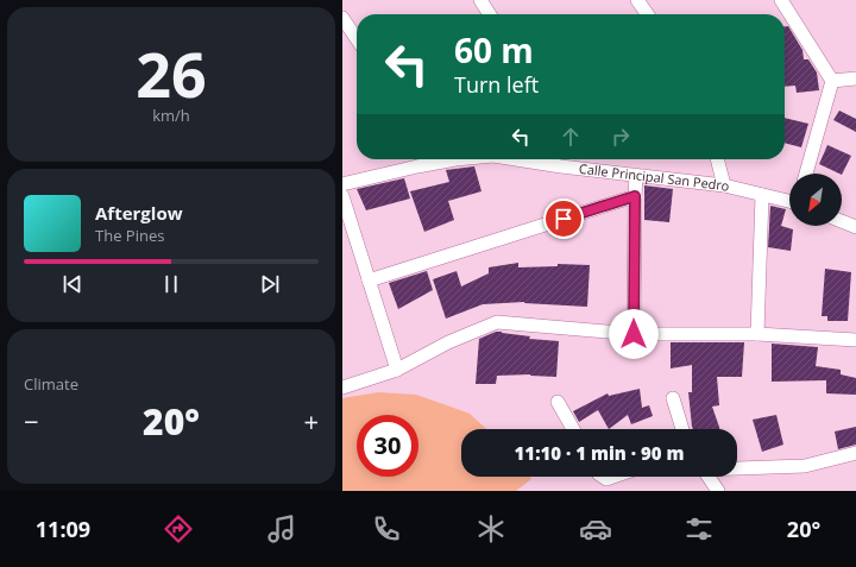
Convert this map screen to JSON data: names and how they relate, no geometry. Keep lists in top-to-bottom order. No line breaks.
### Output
{"streets":{"street":["Calle Principal San Pedro"]},"north":"bottom left","page":{"tile":[["26","km/h"],"Climate"],"turn":["60 m","Turn left"],"song":["Afterglow","The Pines"],"heat":["−","20°","+"],"limit":"30","trip":"11:10 · 1 min · 90 m","tabs":["11:09","20°"]}}
